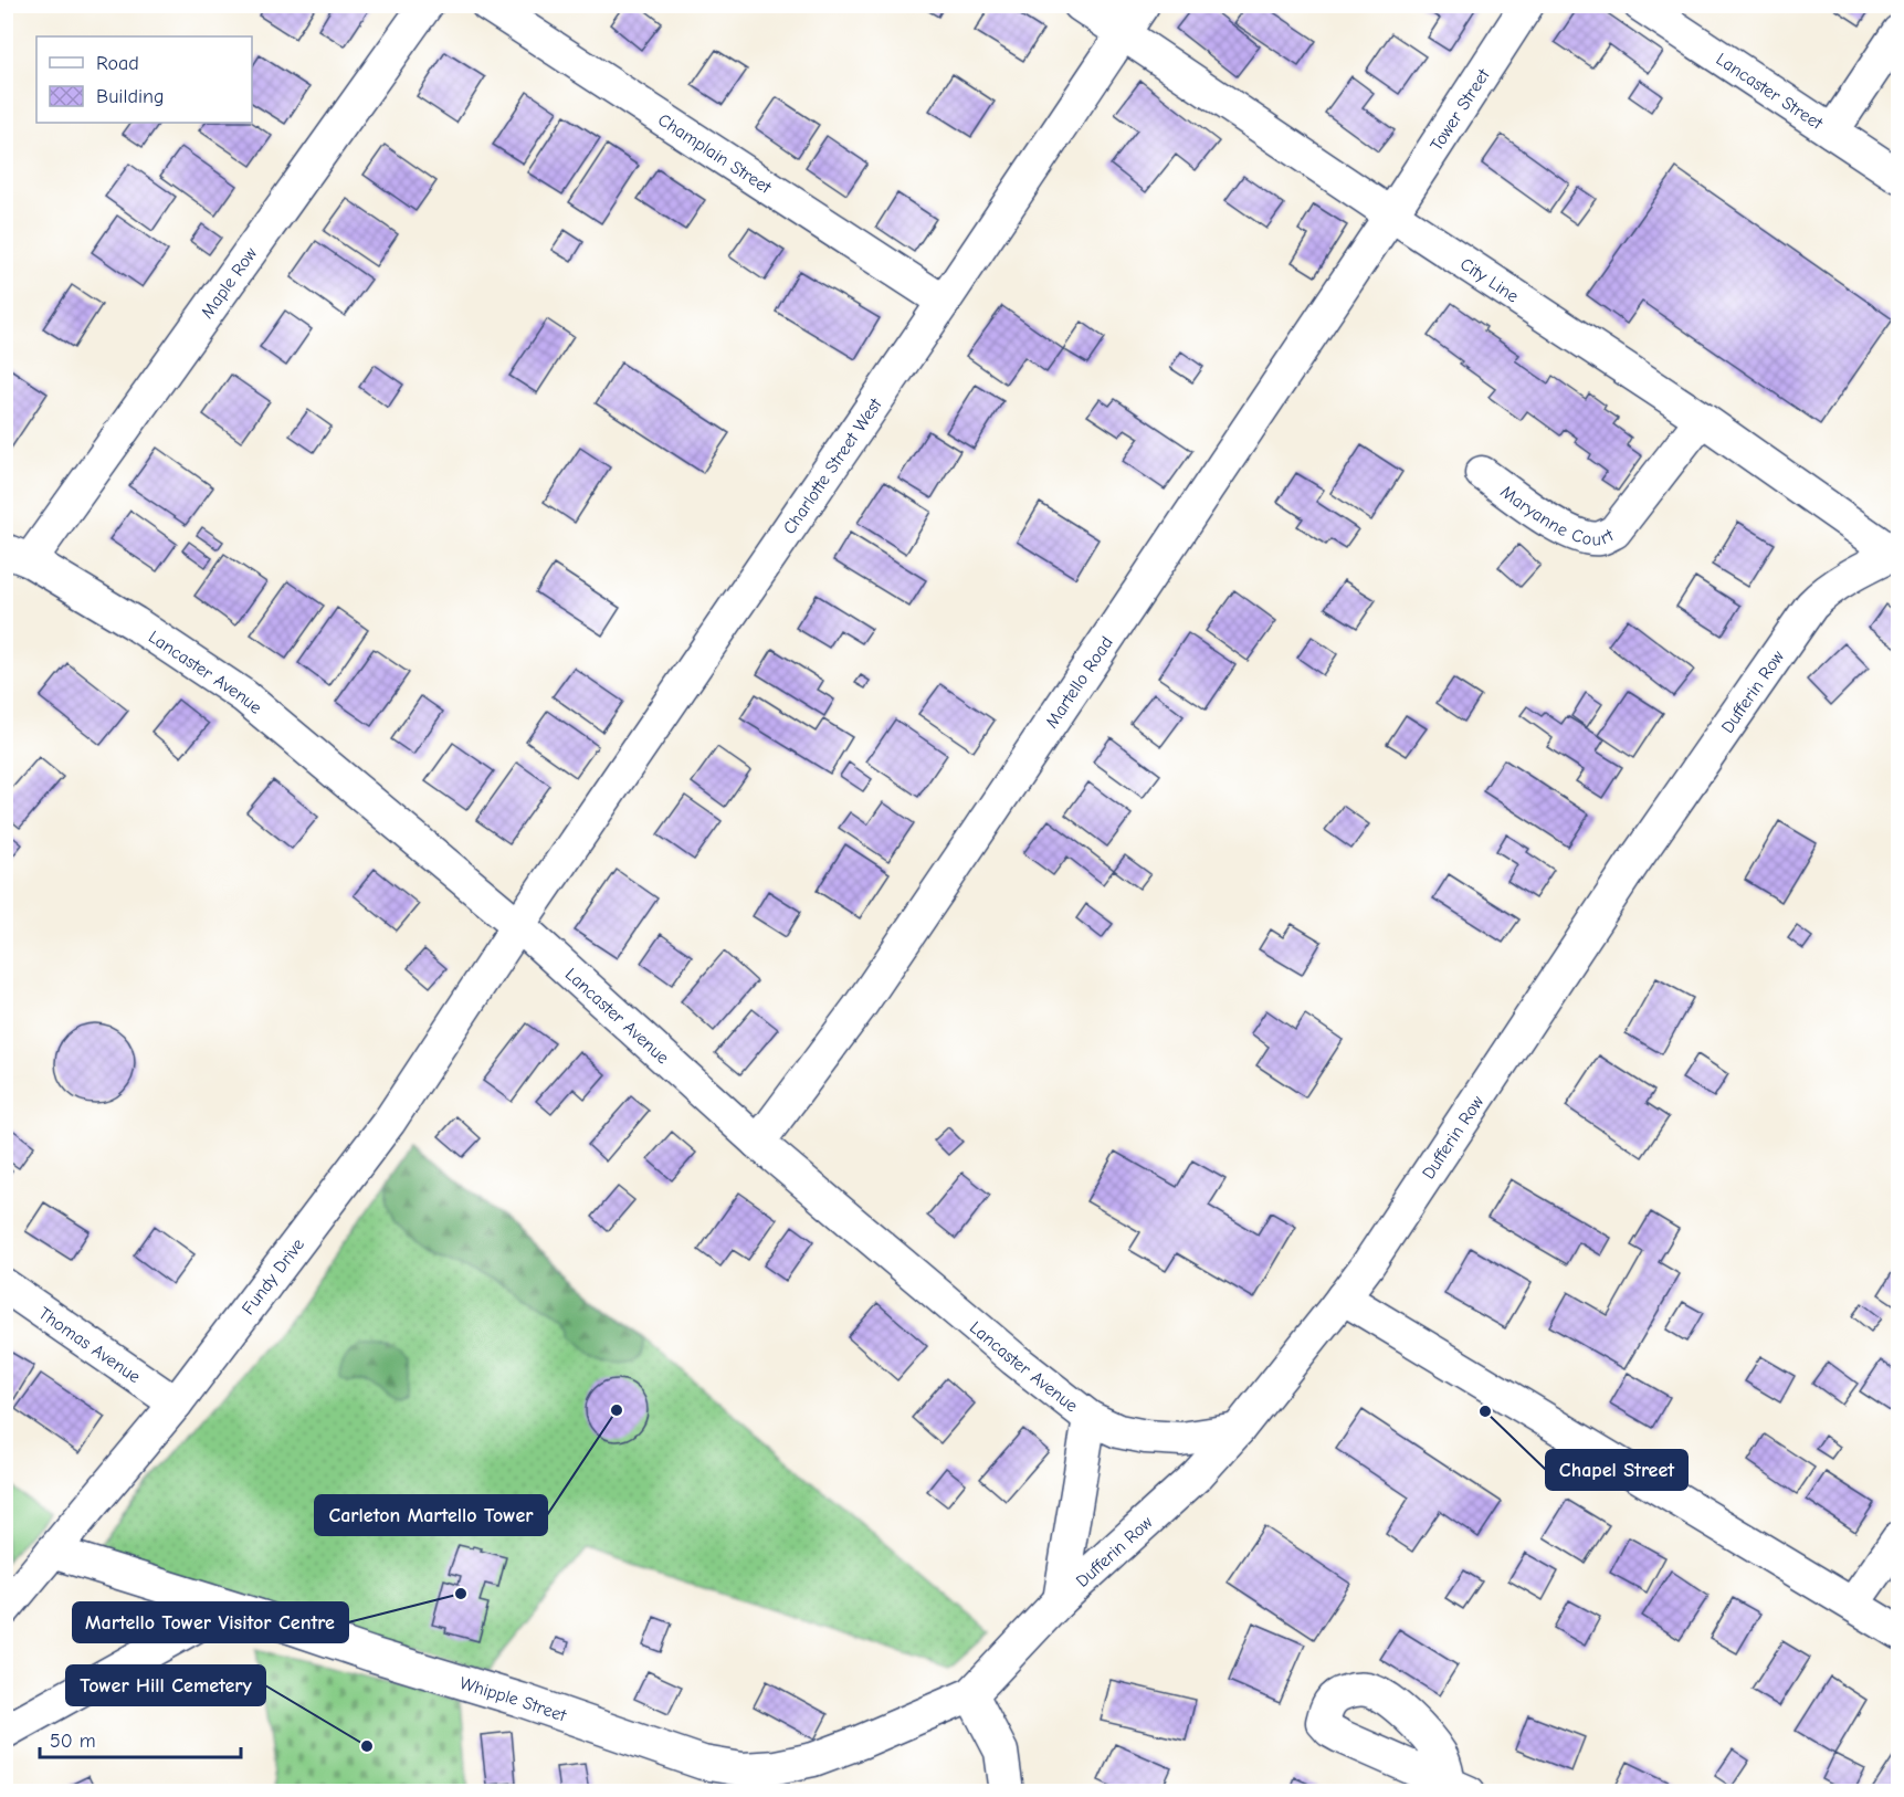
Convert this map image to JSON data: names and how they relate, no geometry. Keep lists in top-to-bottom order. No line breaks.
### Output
{"streets":{"street":["Lancaster Street","Tower Street","Champlain Street","City Line","Maple Row","Charlotte Street West","Maryanne Court","Lancaster Avenue","Martello Road","Dufferin Row","Fundy Drive","Thomas Avenue","Whipple Street"]},"crossings":[["Tower Street","City Line"],["Tower Street","Martello Road"],["Champlain Street","Charlotte Street West"],["City Line","Charlotte Street West"],["City Line","Maryanne Court"],["City Line","Martello Road"],["City Line","Dufferin Row"],["Maple Row","Lancaster Avenue"],["Charlotte Street West","Lancaster Avenue"],["Charlotte Street West","Fundy Drive"],["Lancaster Avenue","Martello Road"],["Lancaster Avenue","Dufferin Row"],["Lancaster Avenue","Fundy Drive"],["Dufferin Row","Whipple Street"],["Fundy Drive","Thomas Avenue"],["Fundy Drive","Whipple Street"]],"places":["Carleton Martello Tower","Chapel Street","Martello Tower Visitor Centre","Tower Hill Cemetery"],"legend":["Road","Building"],"scale_bar":"50 m"}
